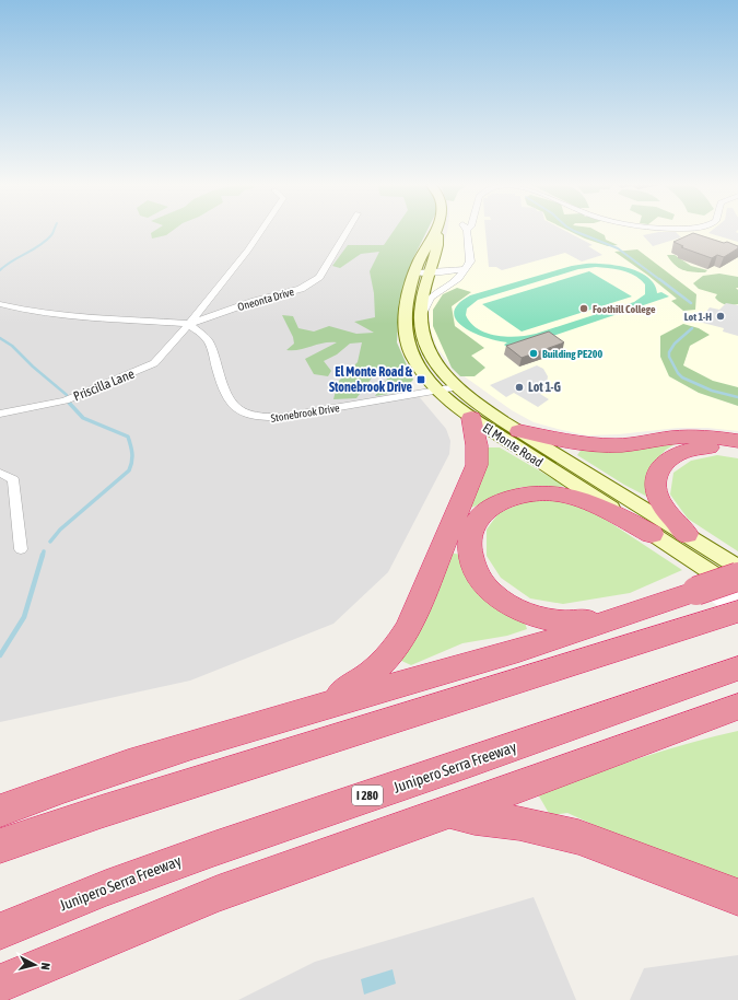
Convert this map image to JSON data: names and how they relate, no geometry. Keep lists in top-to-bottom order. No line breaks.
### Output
{"streets":{"highway":["Junipero Serra Freeway","I 280"],"street":["Oneonta Drive","Priscilla Lane","Stonebrook Drive","El Monte Road"]},"crossings":[["Oneonta Drive","Priscilla Lane"],["Oneonta Drive","Stonebrook Drive"],["Priscilla Lane","Stonebrook Drive"],["Stonebrook Drive","El Monte Road"]],"places":{"other":["Foothill College","Lot 1-H","Building PE200","Lot 1-G"],"transit":["El Monte Road & Stonebrook Drive"]},"north":"right"}
